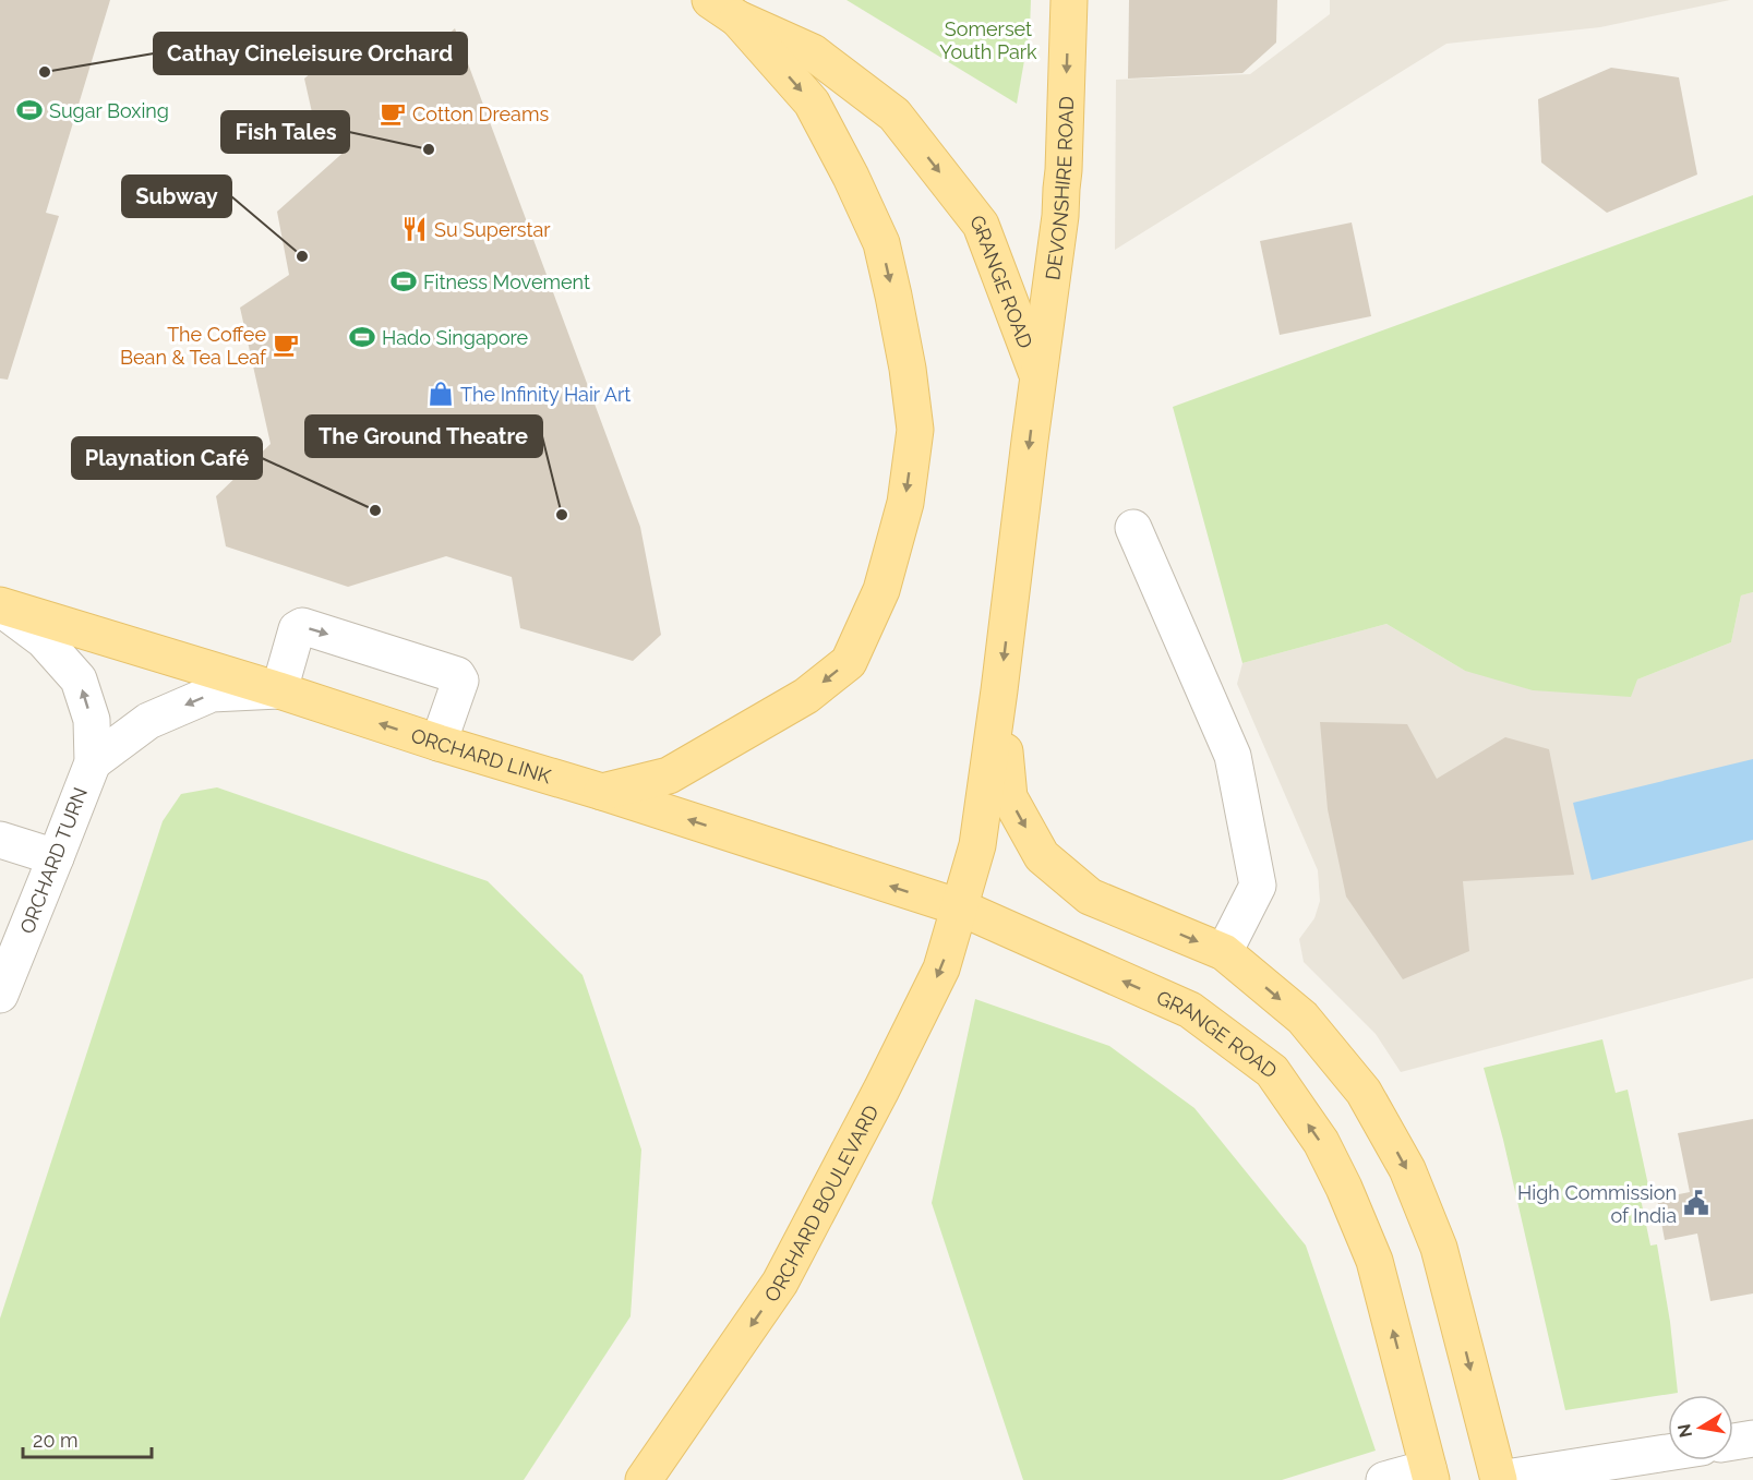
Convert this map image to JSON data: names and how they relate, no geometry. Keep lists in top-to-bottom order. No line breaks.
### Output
{"streets":{"main road":["DEVONSHIRE ROAD","GRANGE ROAD","ORCHARD LINK","ORCHARD BOULEVARD"],"street":["ORCHARD TURN"]},"crossings":[["DEVONSHIRE ROAD","GRANGE ROAD"],["GRANGE ROAD","ORCHARD LINK"],["GRANGE ROAD","ORCHARD BOULEVARD"],["ORCHARD LINK","ORCHARD TURN"],["ORCHARD LINK","ORCHARD BOULEVARD"]],"one_way":["DEVONSHIRE ROAD","ORCHARD LINK","ORCHARD BOULEVARD"],"parks":["Somerset Youth Park"],"places":{"other":["Cathay Cineleisure Orchard","Fish Tales","Subway","Playnation Café","The Ground Theatre"],"sports":["Sugar Boxing","Fitness Movement","Hado Singapore"],"cafe":["Cotton Dreams","The Coffee Bean & Tea Leaf"],"restaurant":["Su Superstar"],"shop":["The Infinity Hair Art"],"public building":["High Commission of India"]},"scale_bar":"20 m","north":"left"}
